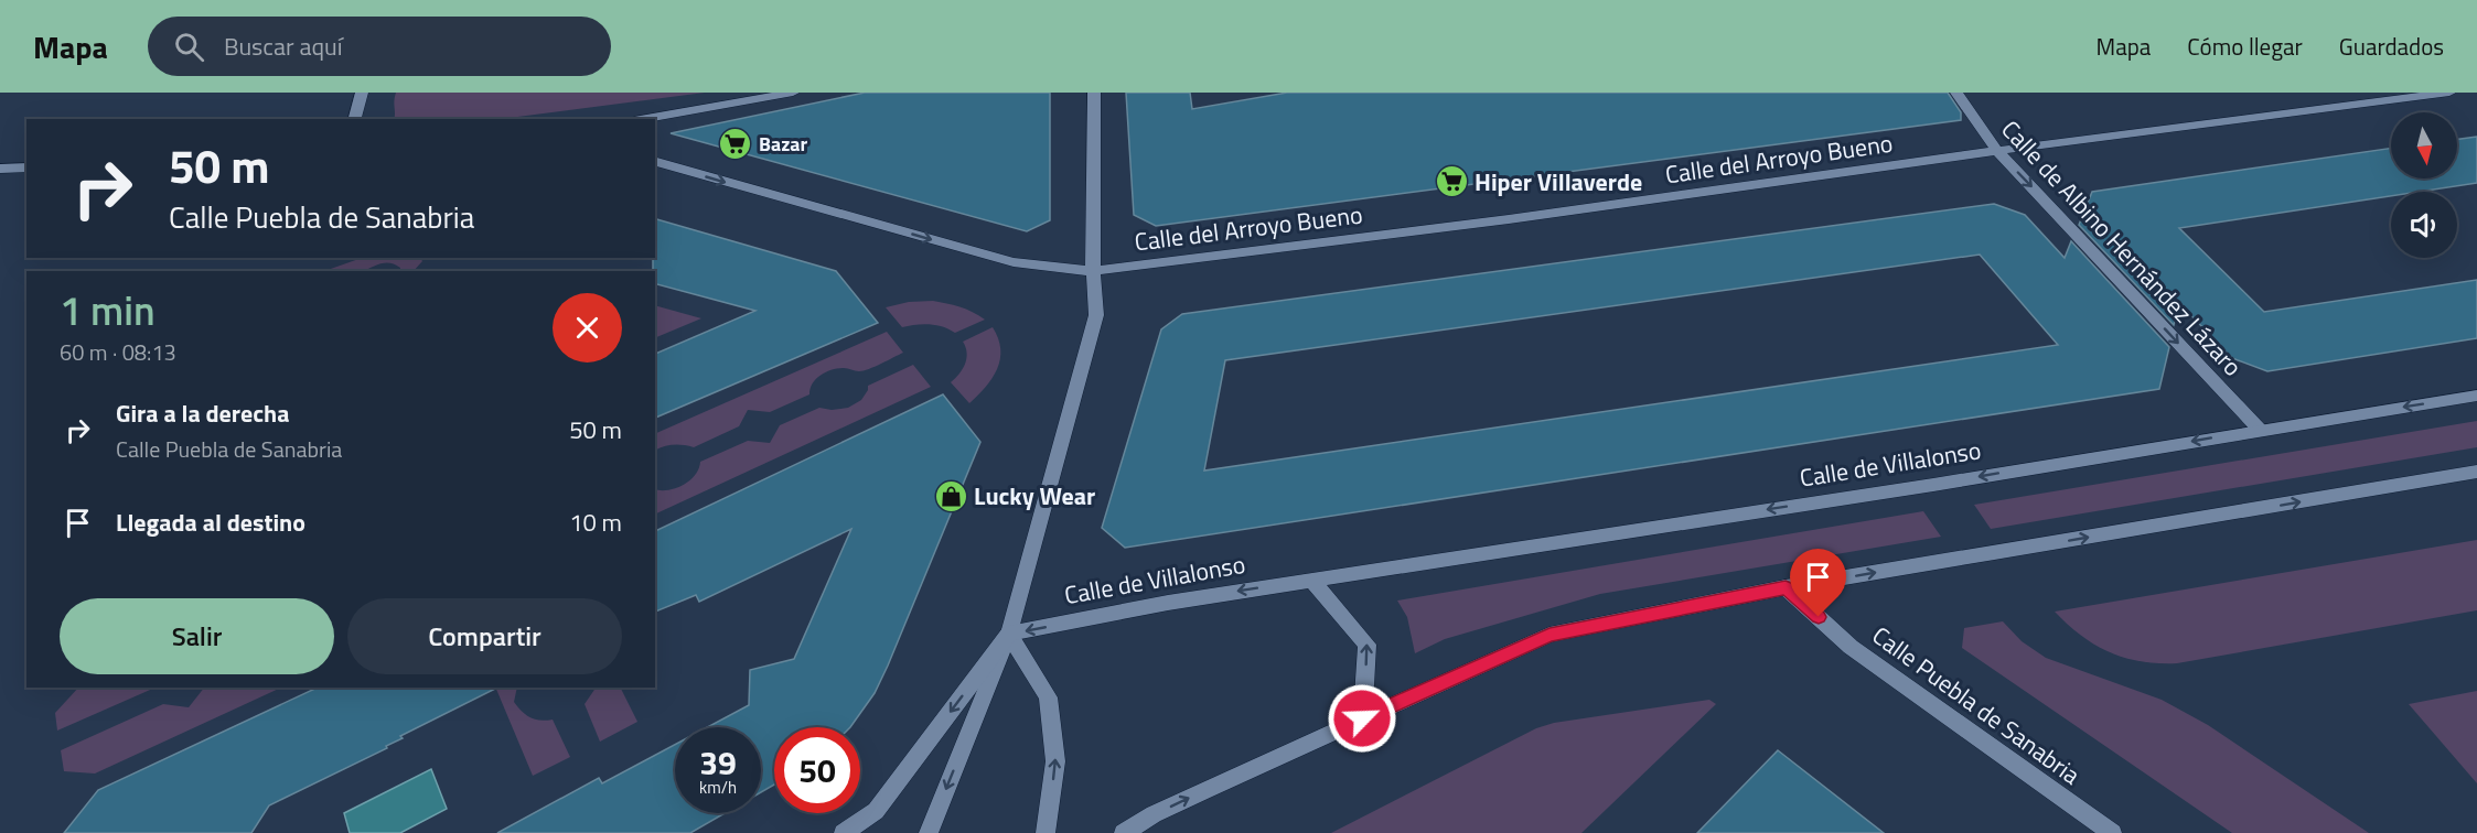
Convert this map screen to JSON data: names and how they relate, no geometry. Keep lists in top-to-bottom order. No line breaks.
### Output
{"streets":{"street":["Calle del Arroyo Bueno","Calle de Albino Hernández Lázaro","Calle de Villalonso","Calle Puebla de Sanabria"]},"crossings":[["Calle del Arroyo Bueno","Calle de Albino Hernández Lázaro"],["Calle de Albino Hernández Lázaro","Calle de Villalonso"]],"one_way":["Calle de Albino Hernández Lázaro"],"places":{"supermarket":["Bazar","Hiper Villaverde"],"shop":["Lucky Wear"]},"north":"bottom","page":{"header":"Mapa","search":"Buscar aquí","nav":["Mapa","Cómo llegar","Guardados"],"turn":["50 m","Calle Puebla de Sanabria"],"heading":["1 min","60 m · 08:13"],"list":[{"name":"Gira a la derecha","note":"Calle Puebla de Sanabria","value":"50 m"},{"name":"Llegada al destino","value":"10 m"}],"buttons":["Salir","Compartir"],"speed":"39 km/h","limit":"50"}}
